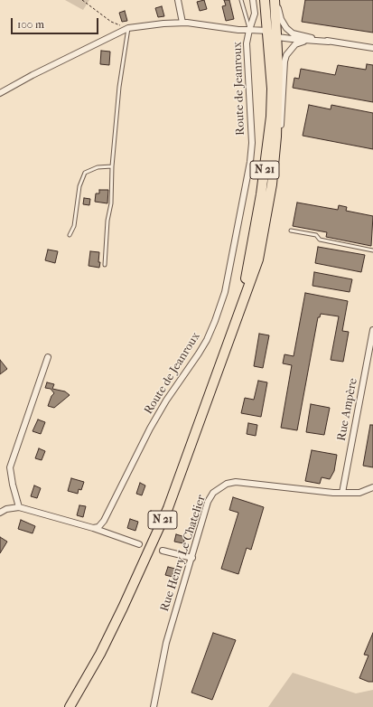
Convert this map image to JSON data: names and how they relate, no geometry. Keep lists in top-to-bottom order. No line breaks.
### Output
{"streets":{"main road":["N 21"],"street":["Route de Jeanroux","Rue Ampère","Rue Henry Le Chatelier"]},"crossings":[["Route de Jeanroux","N 21"],["Rue Ampère","Rue Henry Le Chatelier"]],"scale_bar":"100 m"}
